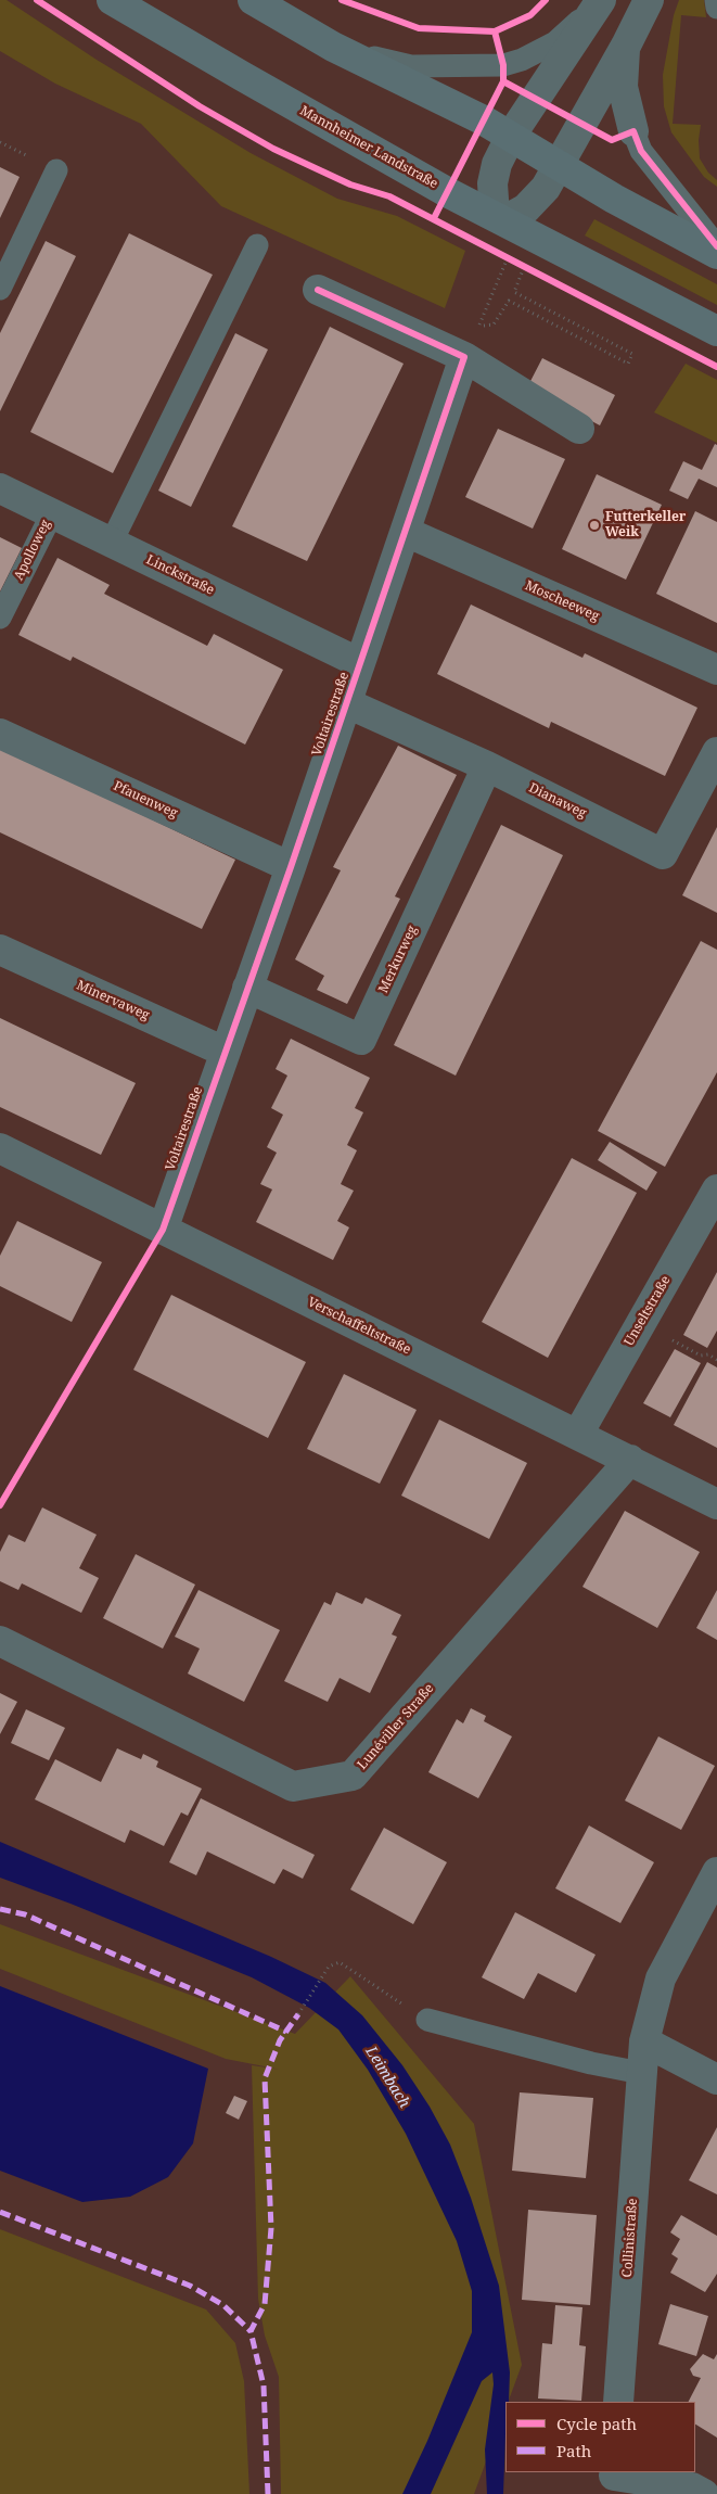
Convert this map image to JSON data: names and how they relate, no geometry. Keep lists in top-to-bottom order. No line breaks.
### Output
{"streets":{"main road":["Mannheimer Landstraße"],"street":["Linckstraße","Moscheeweg","Voltairestraße","Pfauenweg","Dianaweg","Merkurweg","Minervaweg","Unseltstraße","Verschaffeltstraße","Lunéviller Straße","Collinistraße"],"lane":["Apolloweg"]},"crossings":[["Apolloweg","Linckstraße"],["Linckstraße","Voltairestraße"],["Moscheeweg","Voltairestraße"],["Voltairestraße","Pfauenweg"],["Voltairestraße","Dianaweg"],["Voltairestraße","Merkurweg"],["Voltairestraße","Minervaweg"],["Voltairestraße","Verschaffeltstraße"],["Dianaweg","Merkurweg"],["Unseltstraße","Verschaffeltstraße"],["Verschaffeltstraße","Lunéviller Straße"]],"water":["Leimbach"],"places":["Futterkeller Weik"],"legend":["Cycle path","Path"]}
